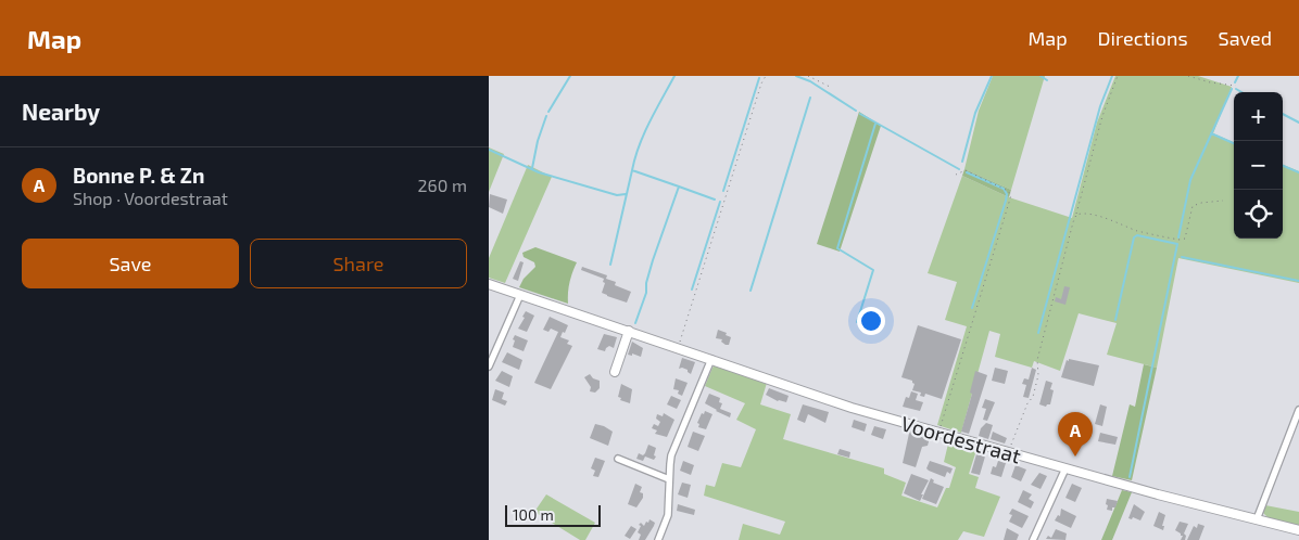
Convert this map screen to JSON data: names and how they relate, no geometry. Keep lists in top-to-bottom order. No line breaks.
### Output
{"streets":{"street":["Voordestraat"]},"scale_bar":"100 m","page":{"header":"Map","nav":["Map","Directions","Saved"],"heading":"Nearby","map_buttons":["+","−"],"list":[{"mark":"A","name":"Bonne P. & Zn","note":"Shop · Voordestraat","value":"260 m"}],"buttons":["Save","Share"],"pins":"A","scale":"100 m"}}
